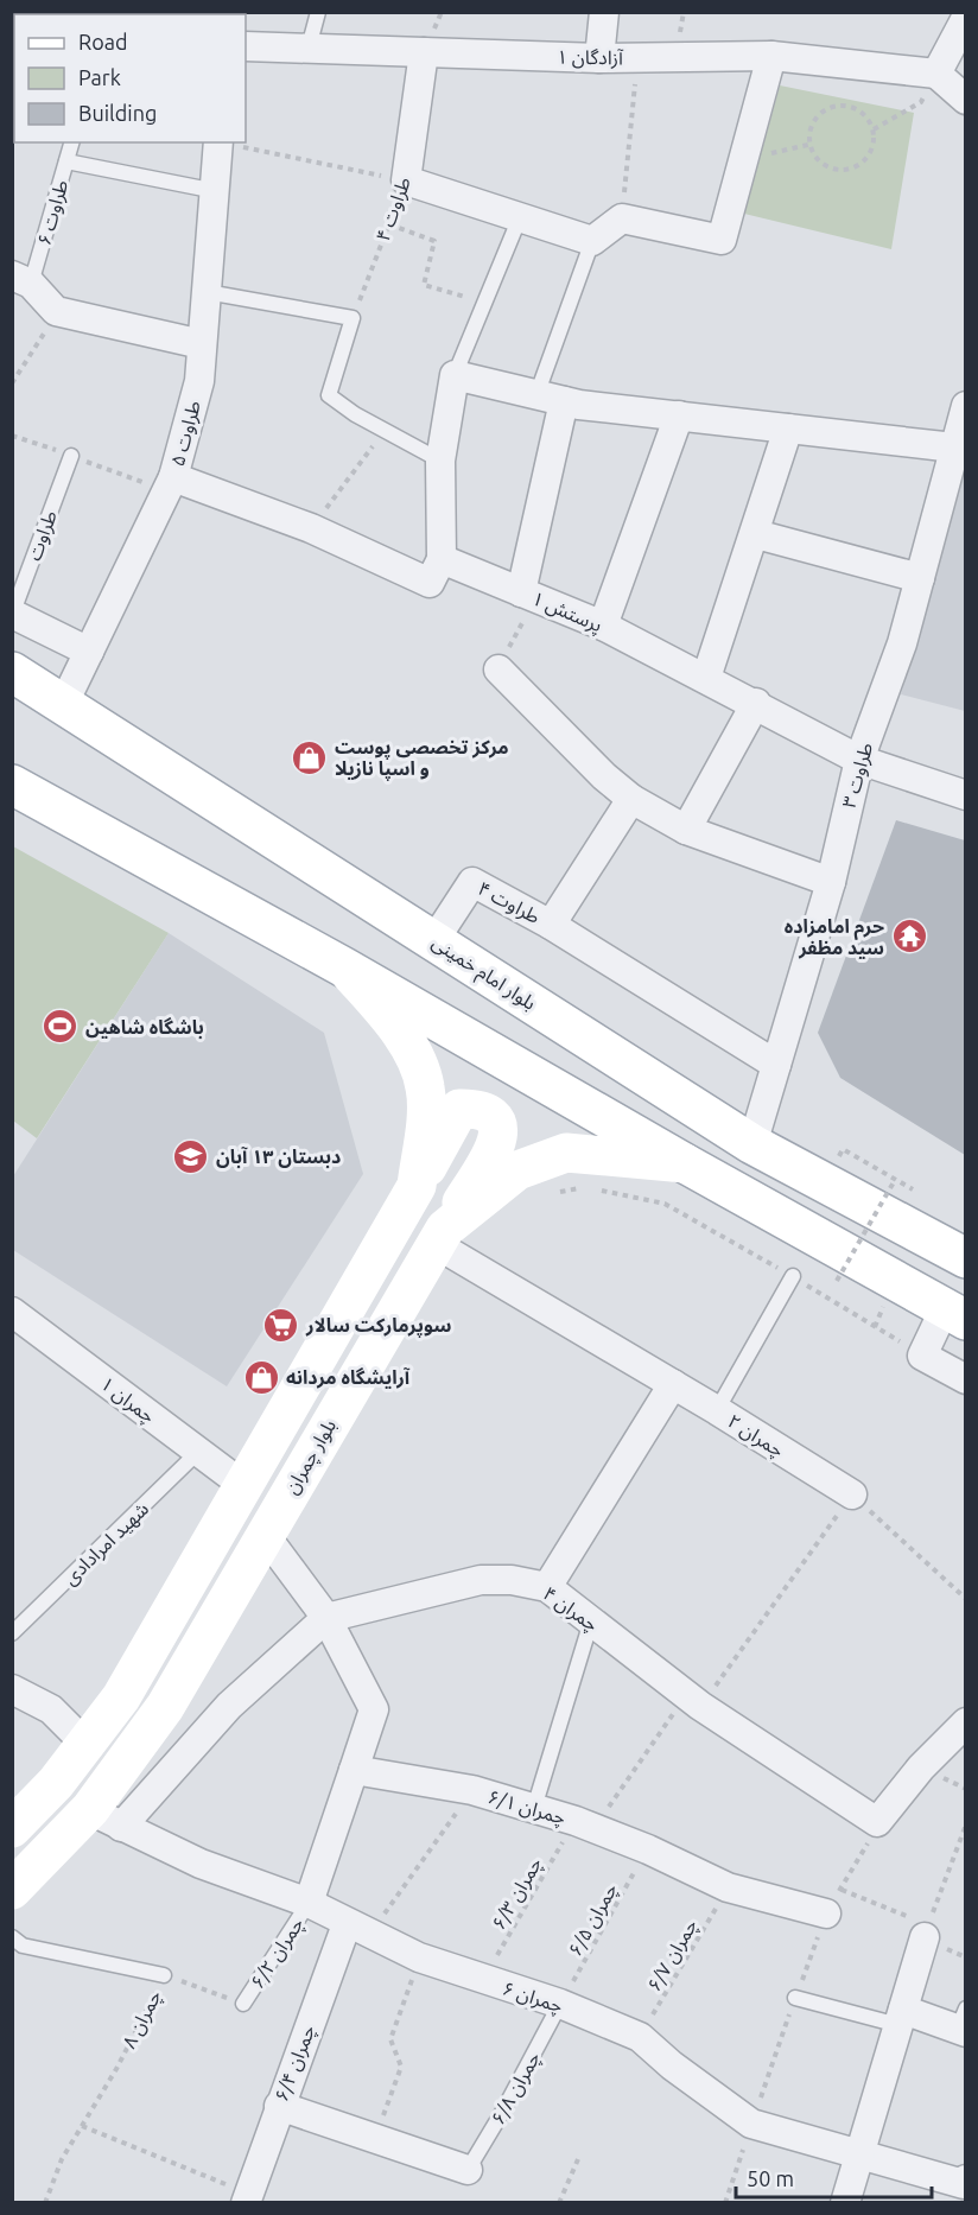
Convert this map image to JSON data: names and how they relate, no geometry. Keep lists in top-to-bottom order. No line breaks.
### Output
{"streets":{"main road":["بلوار امام خمینی","بلوار چمران"],"street":["آزادگان ۱","طراوت ۴","طراوت ۵","پرستش ۱","طراوت ۳","چمران ۱","چمران ۲","چمران ۴","چمران ۶/۱","چمران ۶","چمران ۶/۴"],"lane":["طراوت ۶","طراوت","شهید امرادادی","چمران ۶/۲","چمران ۸","چمران ۶/۸"],"path":["چمران ۶/۳","چمران ۶/۵","چمران ۶/۷"]},"crossings":[["آزادگان ۱","طراوت ۴"],["طراوت ۴","بلوار امام خمینی"],["طراوت ۵","بلوار امام خمینی"],["پرستش ۱","طراوت ۳"],["طراوت ۳","بلوار امام خمینی"],["چمران ۱","شهید امرادادی"],["چمران ۲","بلوار چمران"],["بلوار چمران","چمران ۴"],["بلوار چمران","چمران ۶"],["چمران ۴","چمران ۶/۳"],["چمران ۴","چمران ۶"],["چمران ۶/۱","چمران ۶/۳"],["چمران ۶/۱","چمران ۶/۵"],["چمران ۶/۱","چمران ۶/۷"],["چمران ۶/۳","چمران ۶"],["چمران ۶/۵","چمران ۶"],["چمران ۶/۵","چمران ۶/۸"],["چمران ۶/۲","چمران ۶"],["چمران ۶/۷","چمران ۶"],["چمران ۶","چمران ۶/۴"],["چمران ۶","چمران ۶/۸"]],"places":{"shop":["مرکز تخصصی پوست و اسپا نازیلا","آرایشگاه مردانه"],"temple":["حرم امامزاده سید مظفر"],"sports":["باشگاه شاهین"],"school or university":["دبستان ۱۳ آبان"],"supermarket":["سوپرمارکت سالار"]},"legend":["Road","Park","Building"],"scale_bar":"50 m"}
